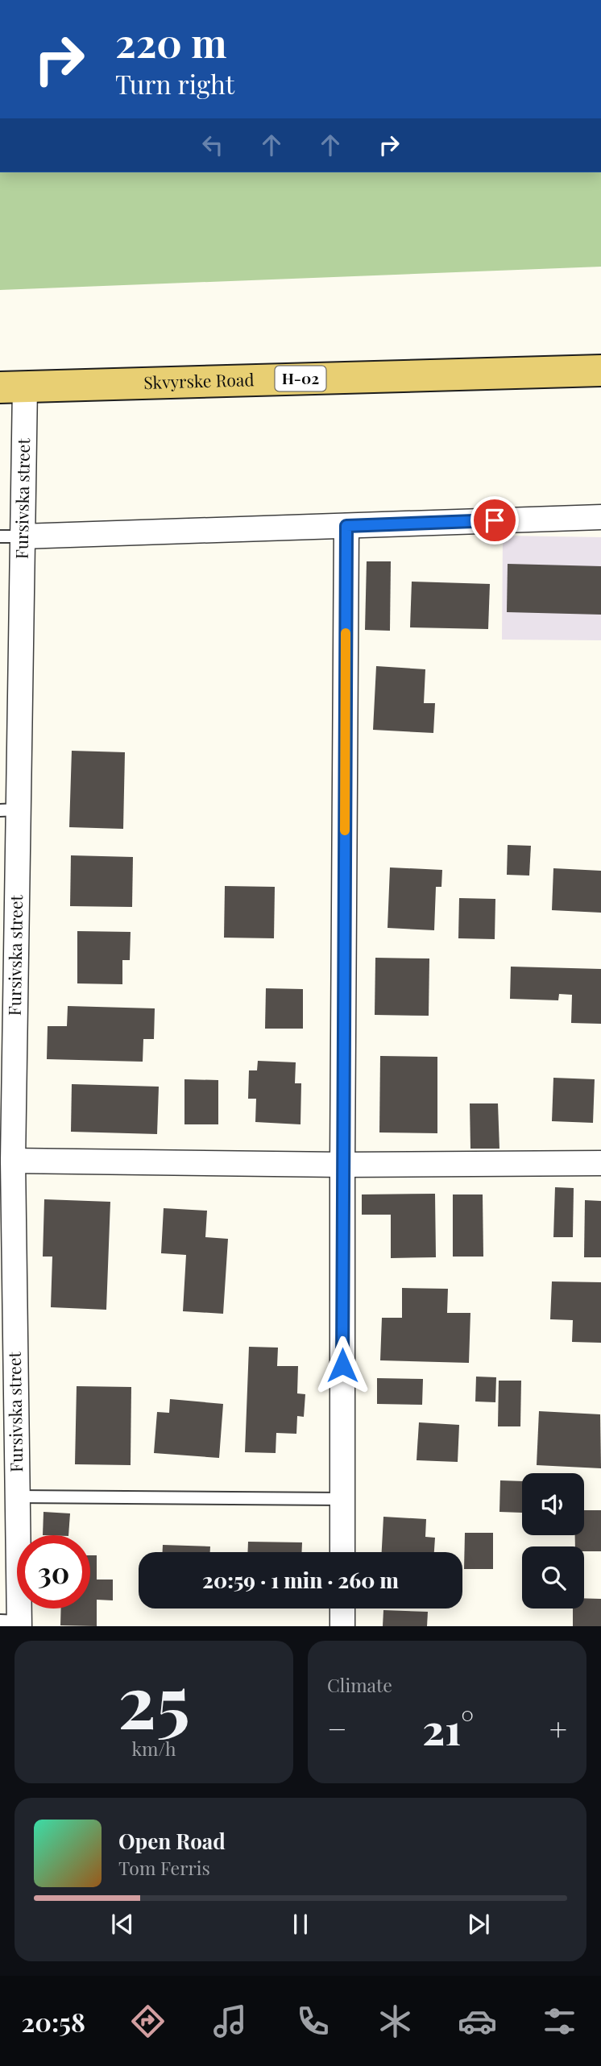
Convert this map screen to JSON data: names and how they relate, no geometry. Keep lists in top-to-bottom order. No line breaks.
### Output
{"streets":{"main road":["Н-02","Skvyrske Road"],"street":["Fursivska street"]},"crossings":[["Skvyrske Road","Fursivska street"]],"page":{"turn":["220 m","Turn right"],"limit":"30","trip":"20:59 · 1 min · 260 m","tile":[["25","km/h"],"Climate"],"heat":["−","21°","+"],"song":["Open Road","Tom Ferris"],"tabs":"20:58"}}
